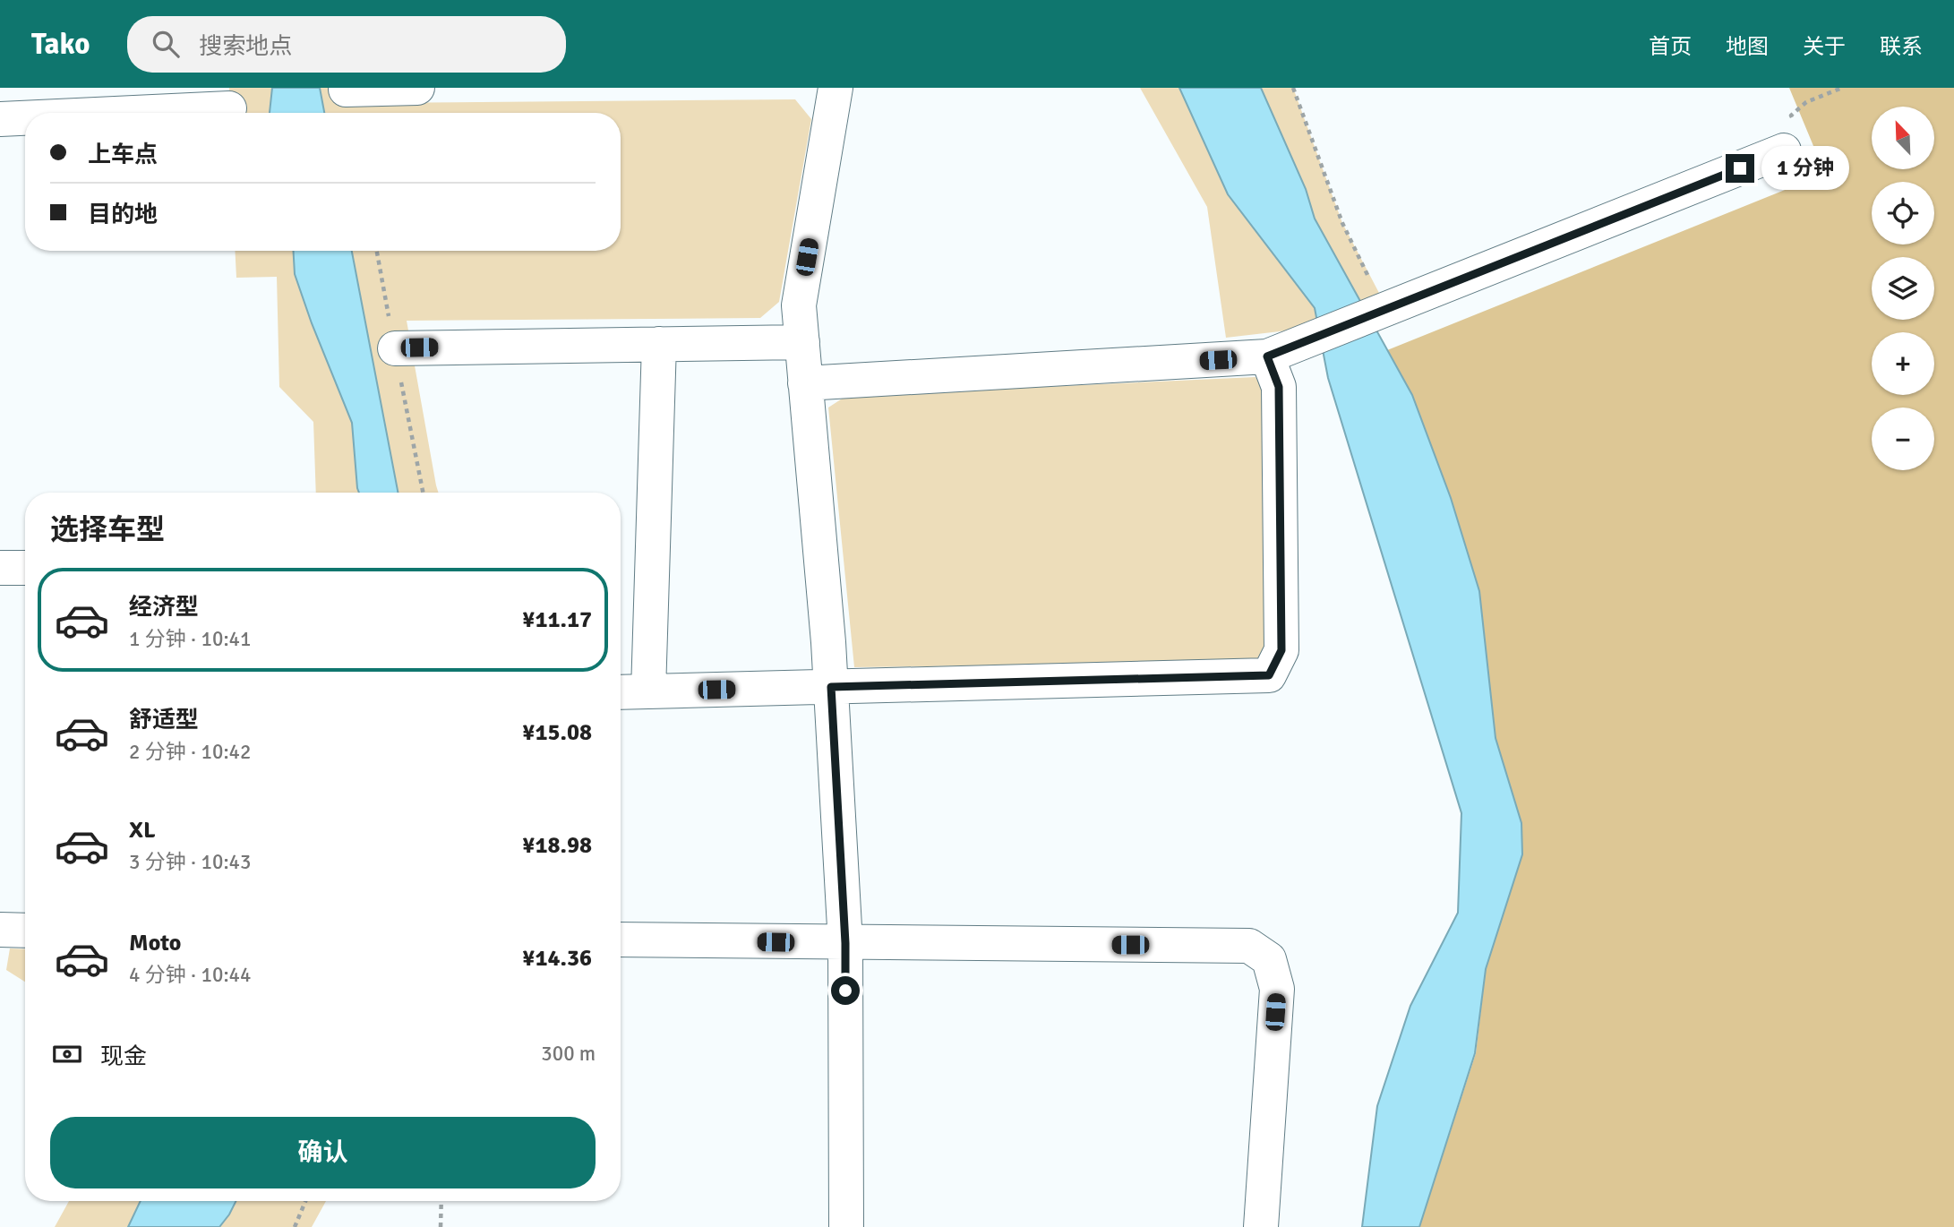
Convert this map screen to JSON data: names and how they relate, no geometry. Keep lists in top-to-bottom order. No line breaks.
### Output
{"north":"top left","page":{"header":"Tako","search":"搜索地点","nav":["首页","地图","关于","联系"],"map_buttons":["+","−"],"banner":["上车点","目的地"],"bubble":"1 分钟","heading":"选择车型","list":[{"name":"经济型","note":"1 分钟 · 10:41","value":"¥11.17"},{"name":"舒适型","note":"2 分钟 · 10:42","value":"¥15.08"},{"name":"XL","note":"3 分钟 · 10:43","value":"¥18.98"},{"name":"Moto","note":"4 分钟 · 10:44","value":"¥14.36"}],"pay":["现金","300 m"],"buttons":"确认"}}
